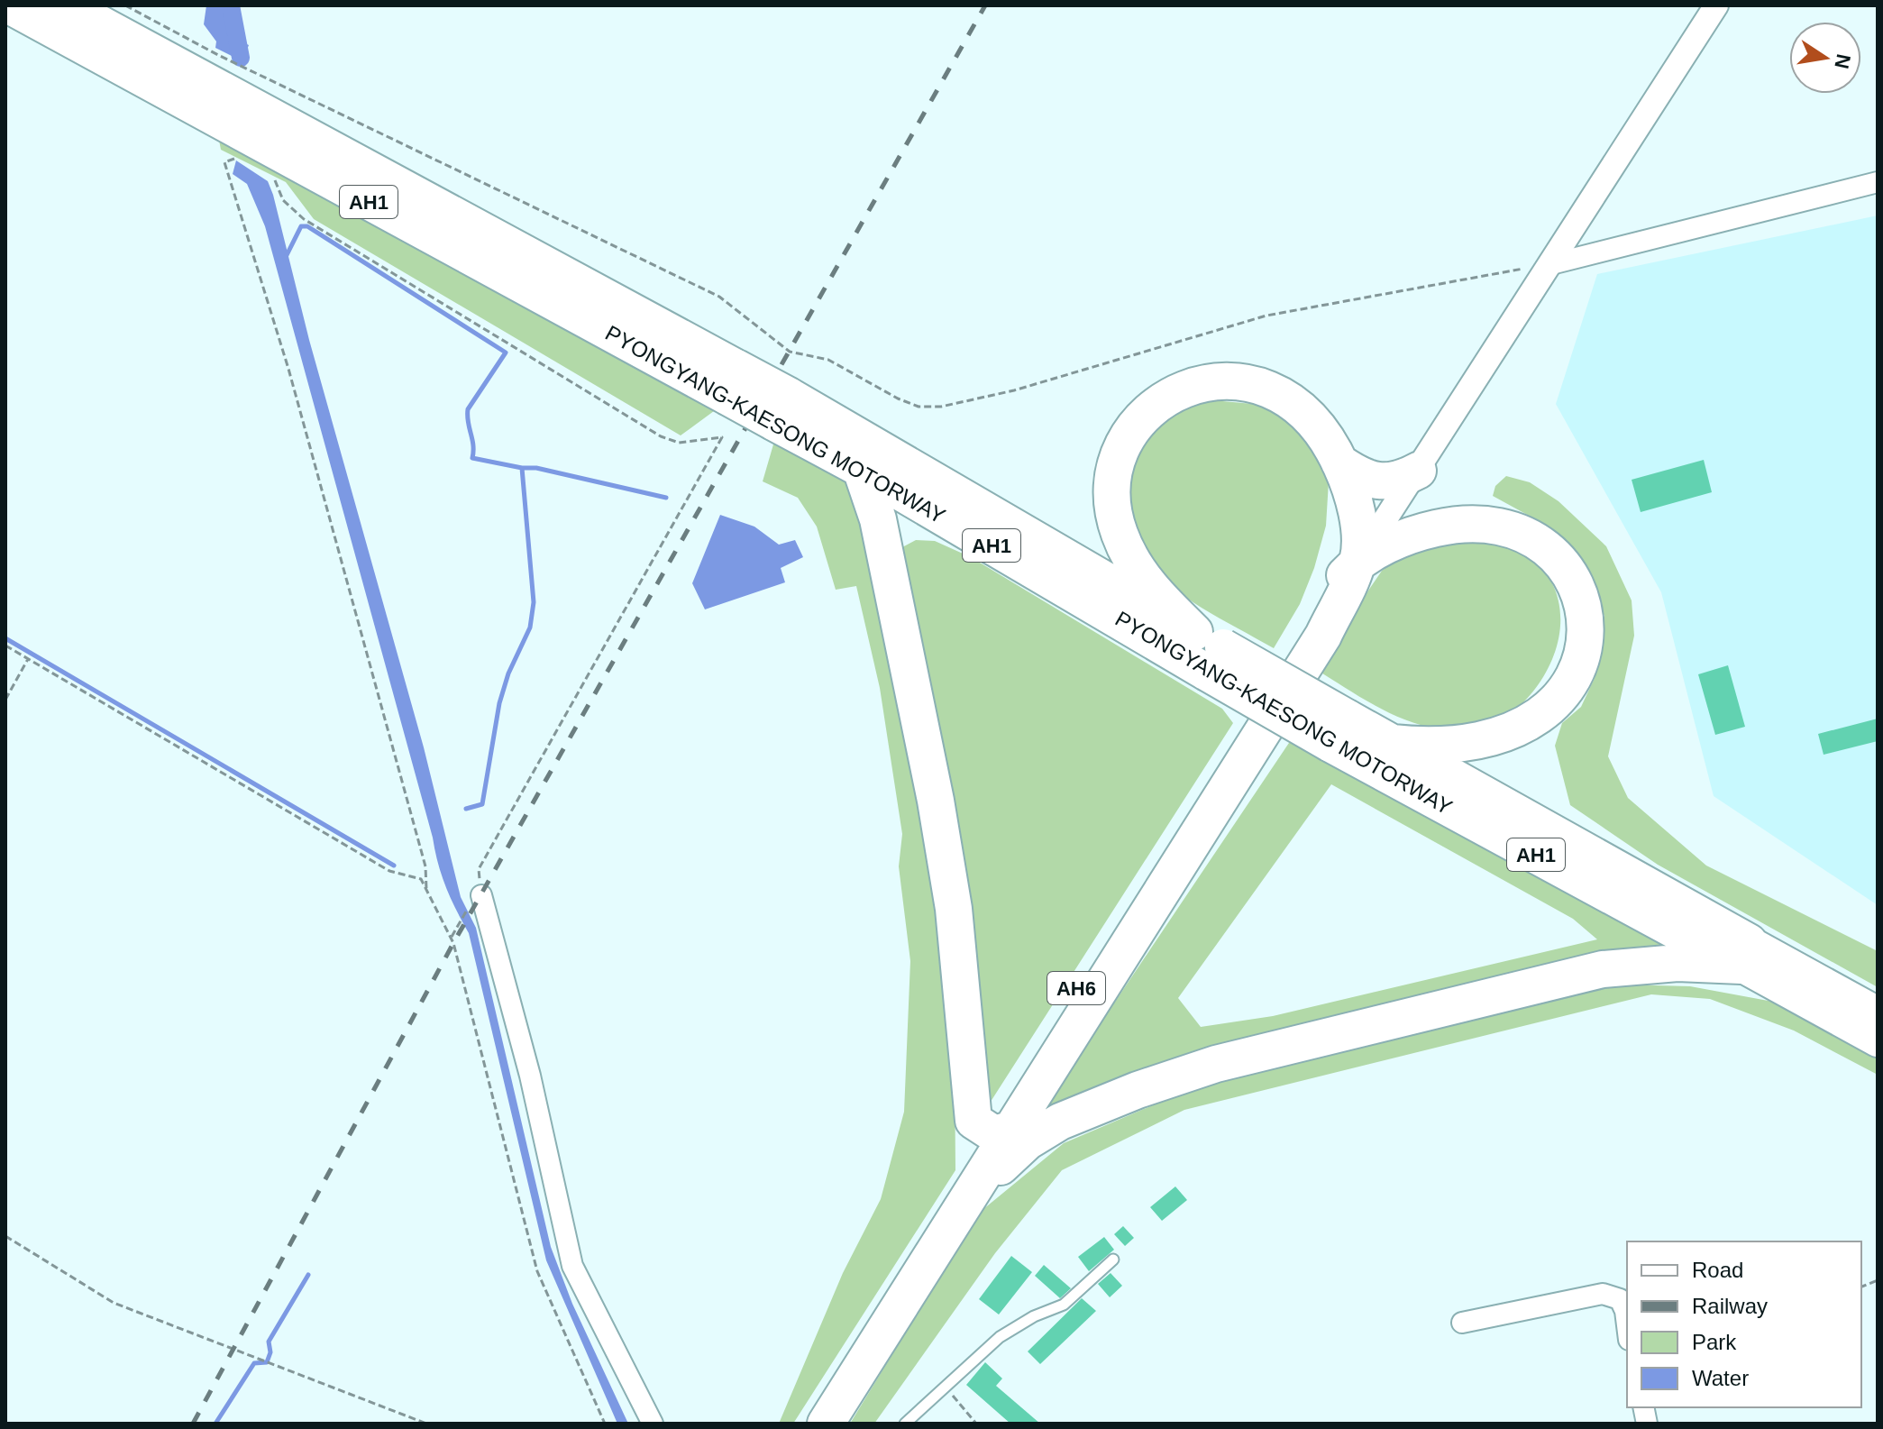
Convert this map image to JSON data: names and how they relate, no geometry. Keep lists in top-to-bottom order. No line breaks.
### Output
{"streets":{"highway":["AH1","PYONGYANG-KAESONG MOTORWAY","AH6"]},"legend":["Road","Railway","Park","Water"],"north":"right"}
